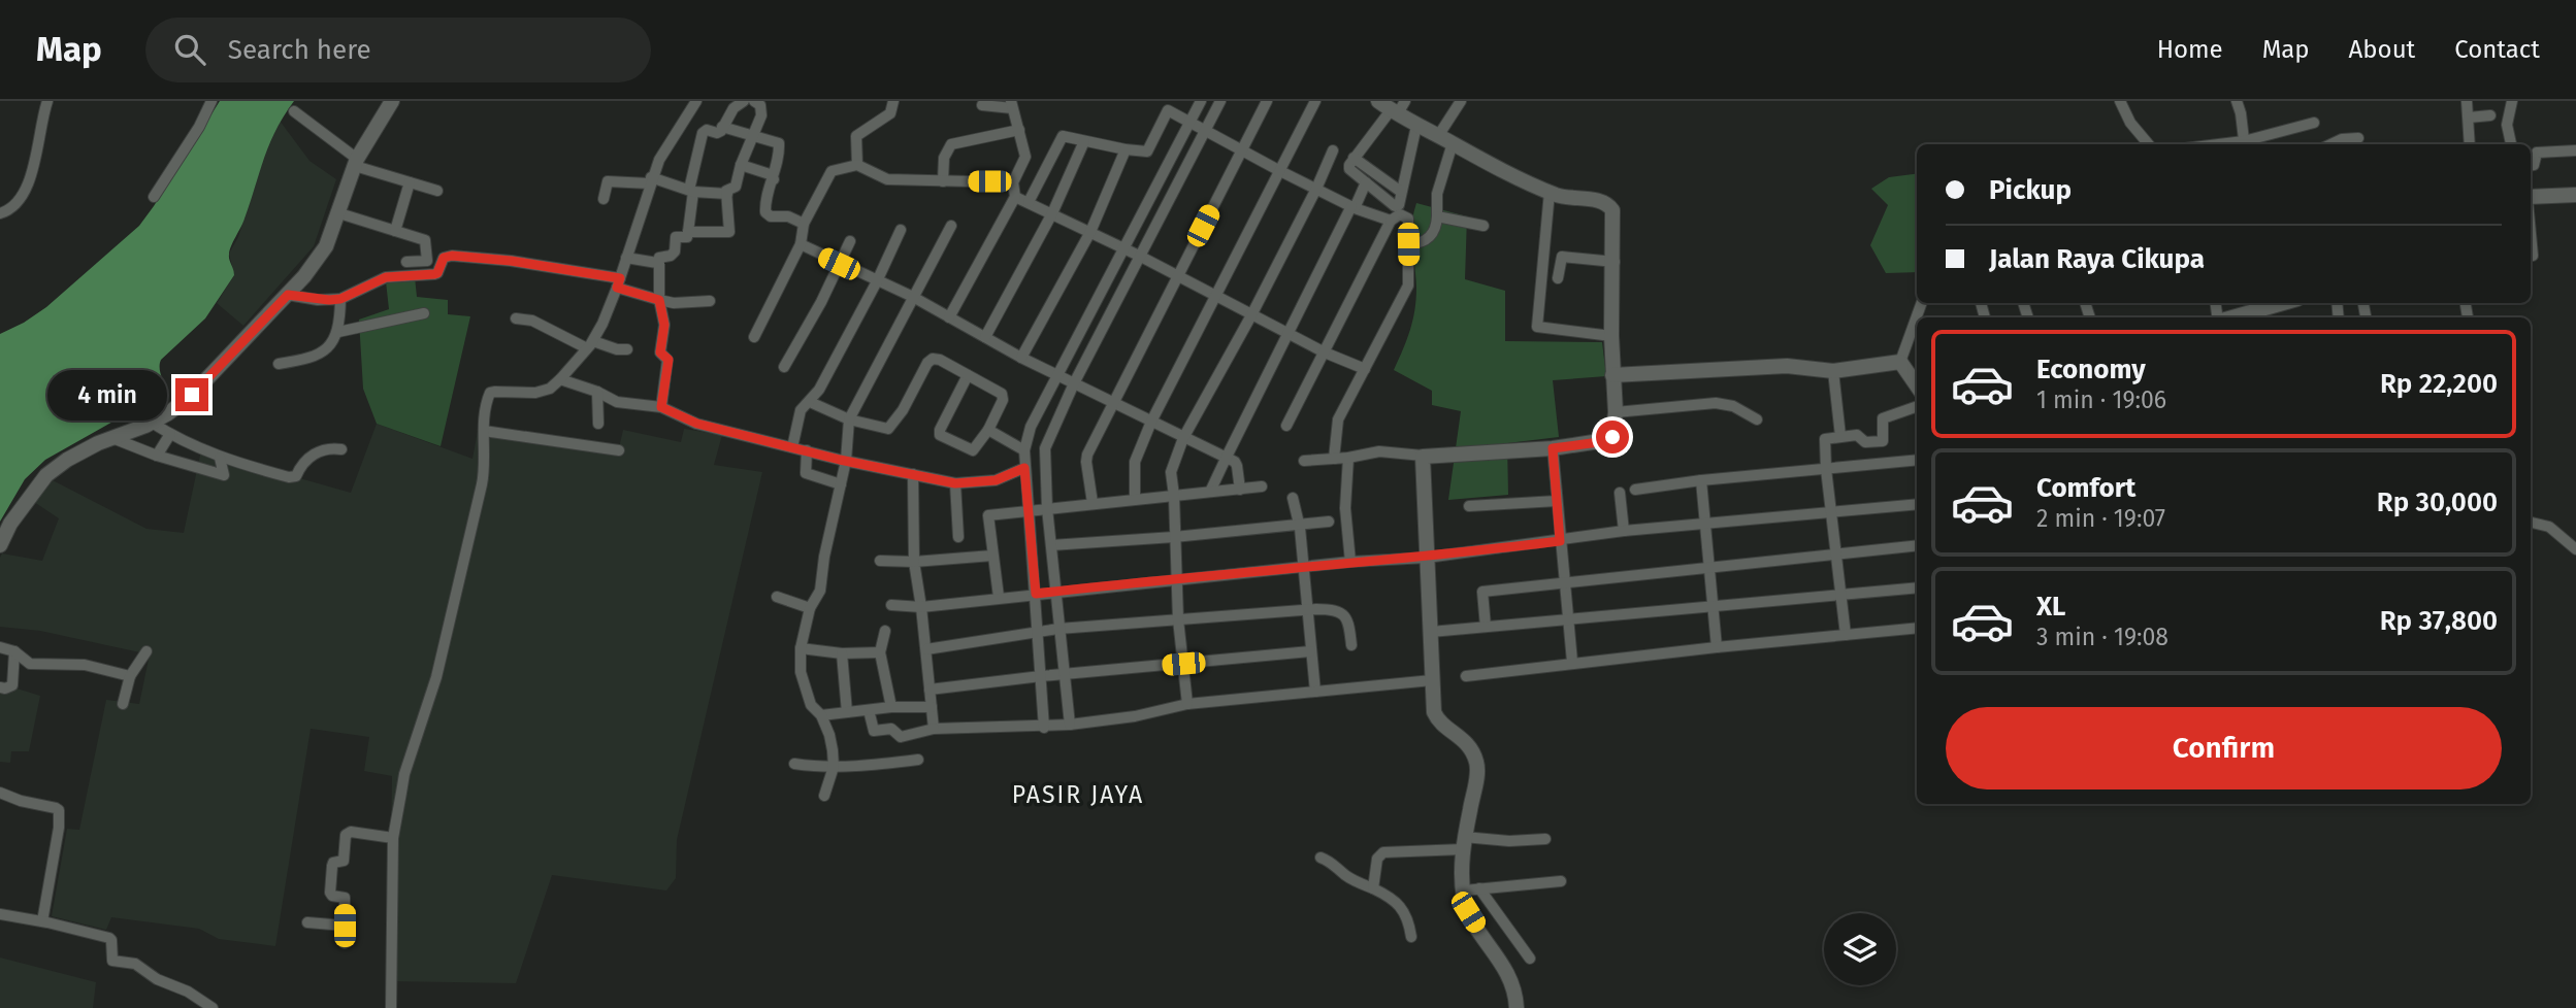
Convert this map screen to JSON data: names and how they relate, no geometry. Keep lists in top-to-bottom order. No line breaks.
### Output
{"districts":["PASIR JAYA"],"page":{"header":"Map","search":"Search here","nav":["Home","Map","About","Contact"],"banner":["Pickup","Jalan Raya Cikupa"],"list":[{"name":"Economy","note":"1 min · 19:06","value":"Rp 22,200"},{"name":"Comfort","note":"2 min · 19:07","value":"Rp 30,000"},{"name":"XL","note":"3 min · 19:08","value":"Rp 37,800"}],"bubble":"4 min","buttons":"Confirm"}}
